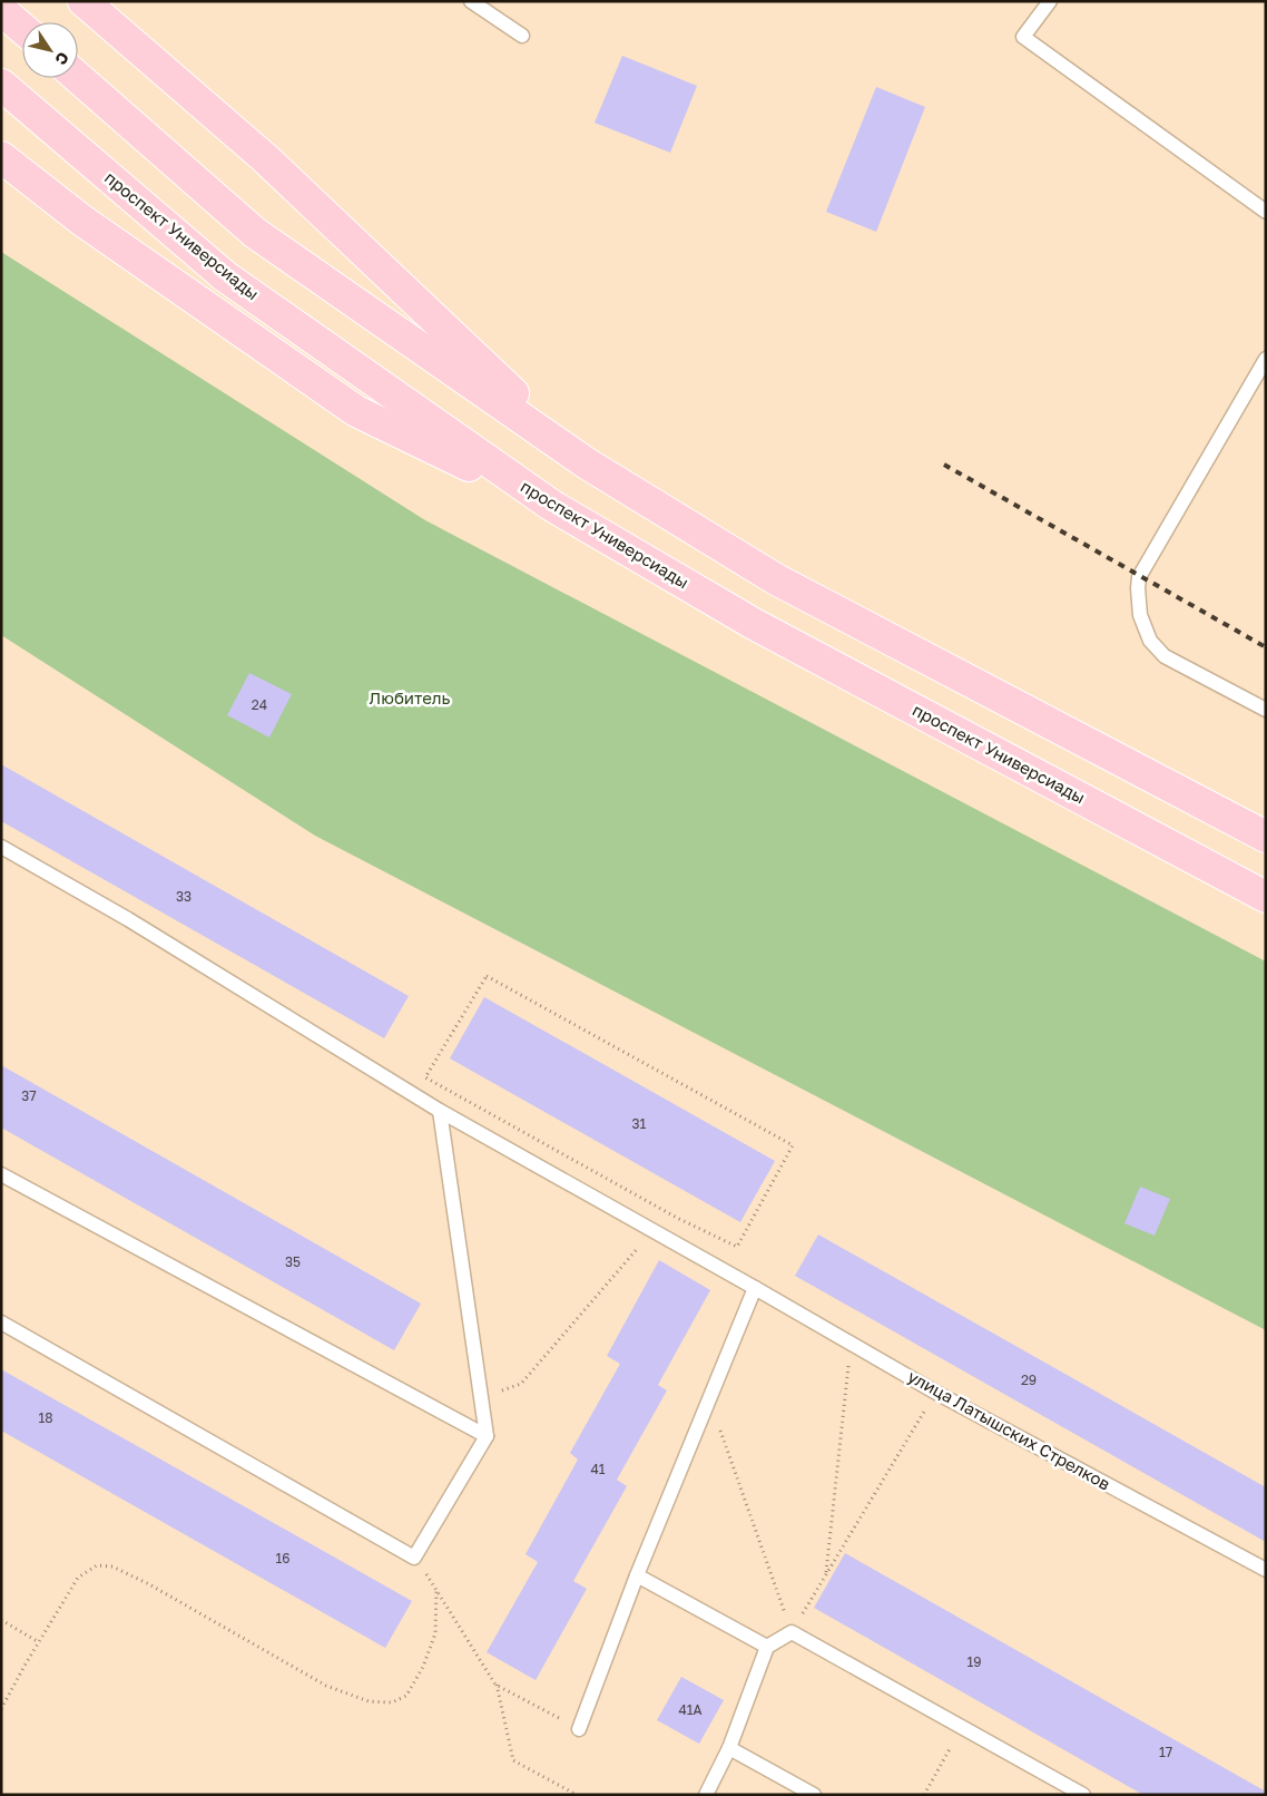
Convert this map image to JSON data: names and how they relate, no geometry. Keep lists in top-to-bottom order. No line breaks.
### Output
{"streets":{"main road":["проспект Универсиады"],"lane":["улица Латышских Стрелков"]},"parks":["Любитель"],"house_numbers":["24","33","37","31","35","29","18","41","16","19","41А","17"],"north":"bottom right"}
